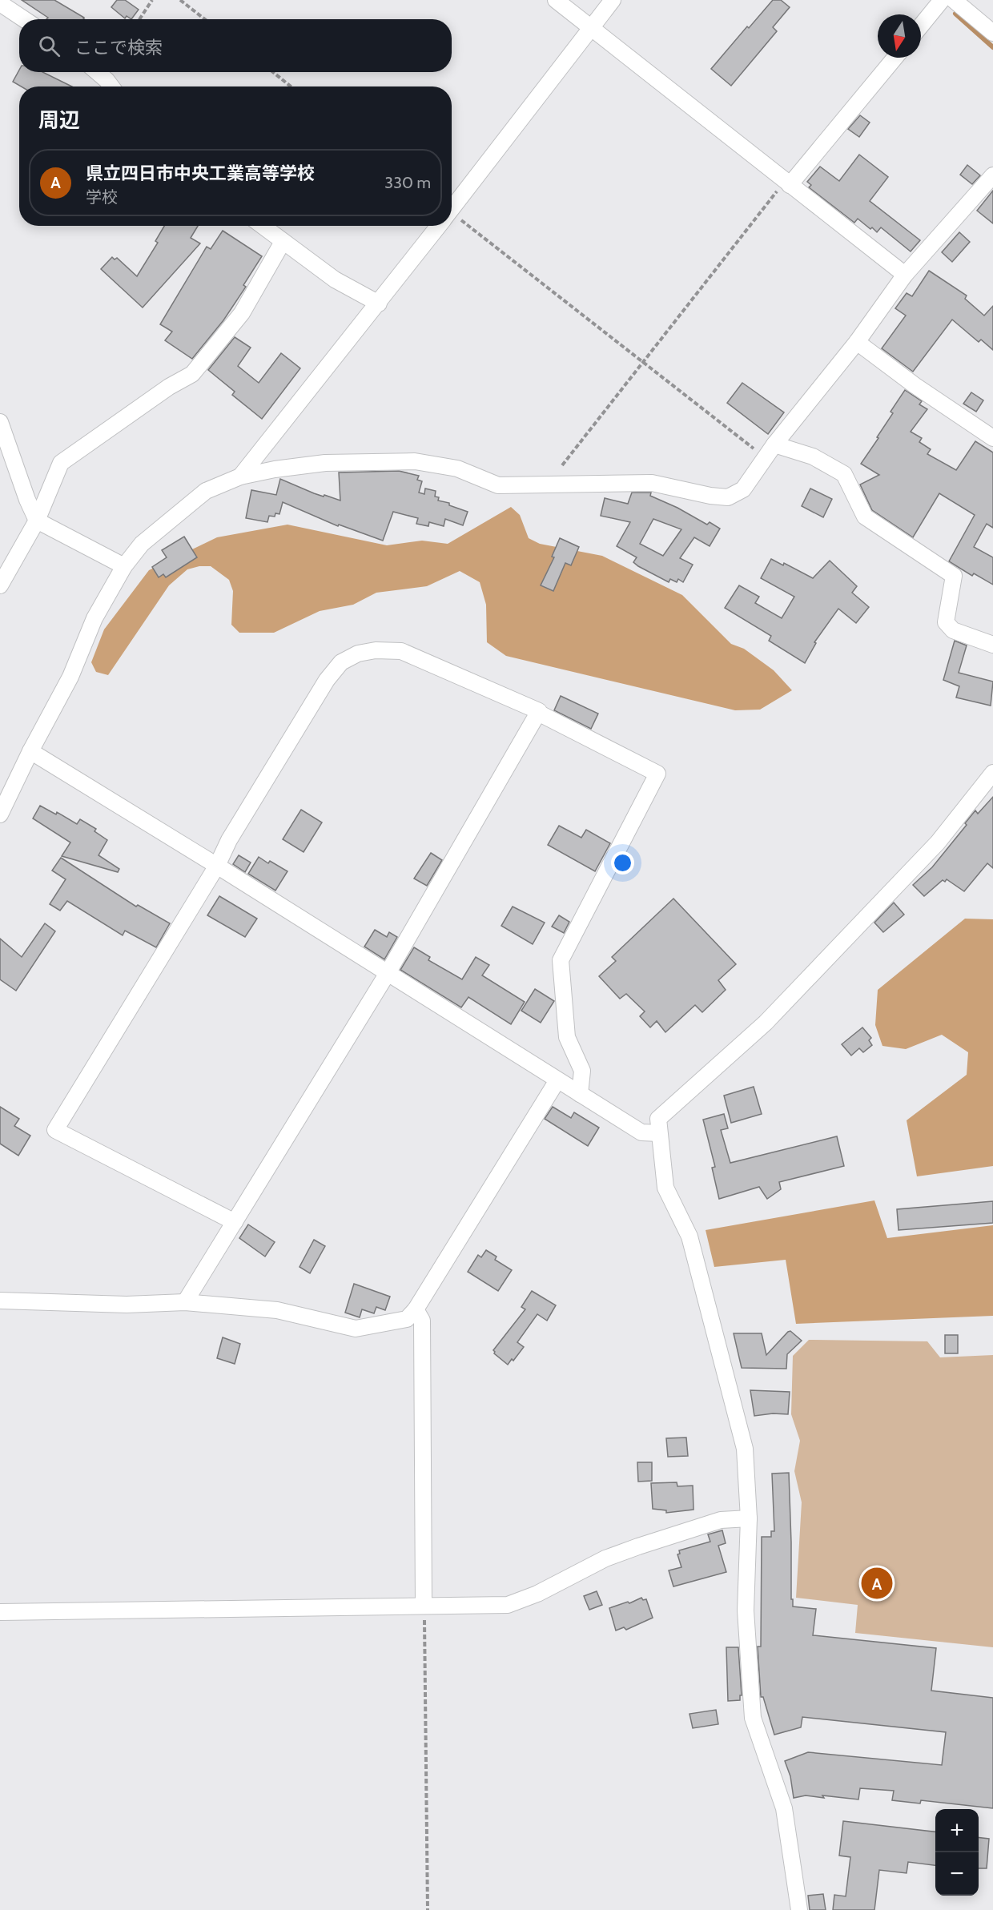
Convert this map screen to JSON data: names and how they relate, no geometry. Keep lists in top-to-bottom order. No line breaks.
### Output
{"north":"bottom","page":{"search":"ここで検索","heading":"周辺","list":[{"mark":"A","name":"県立四日市中央工業高等学校","note":"学校","value":"330 m"}],"pins":"A","map_buttons":["+","−"]}}
